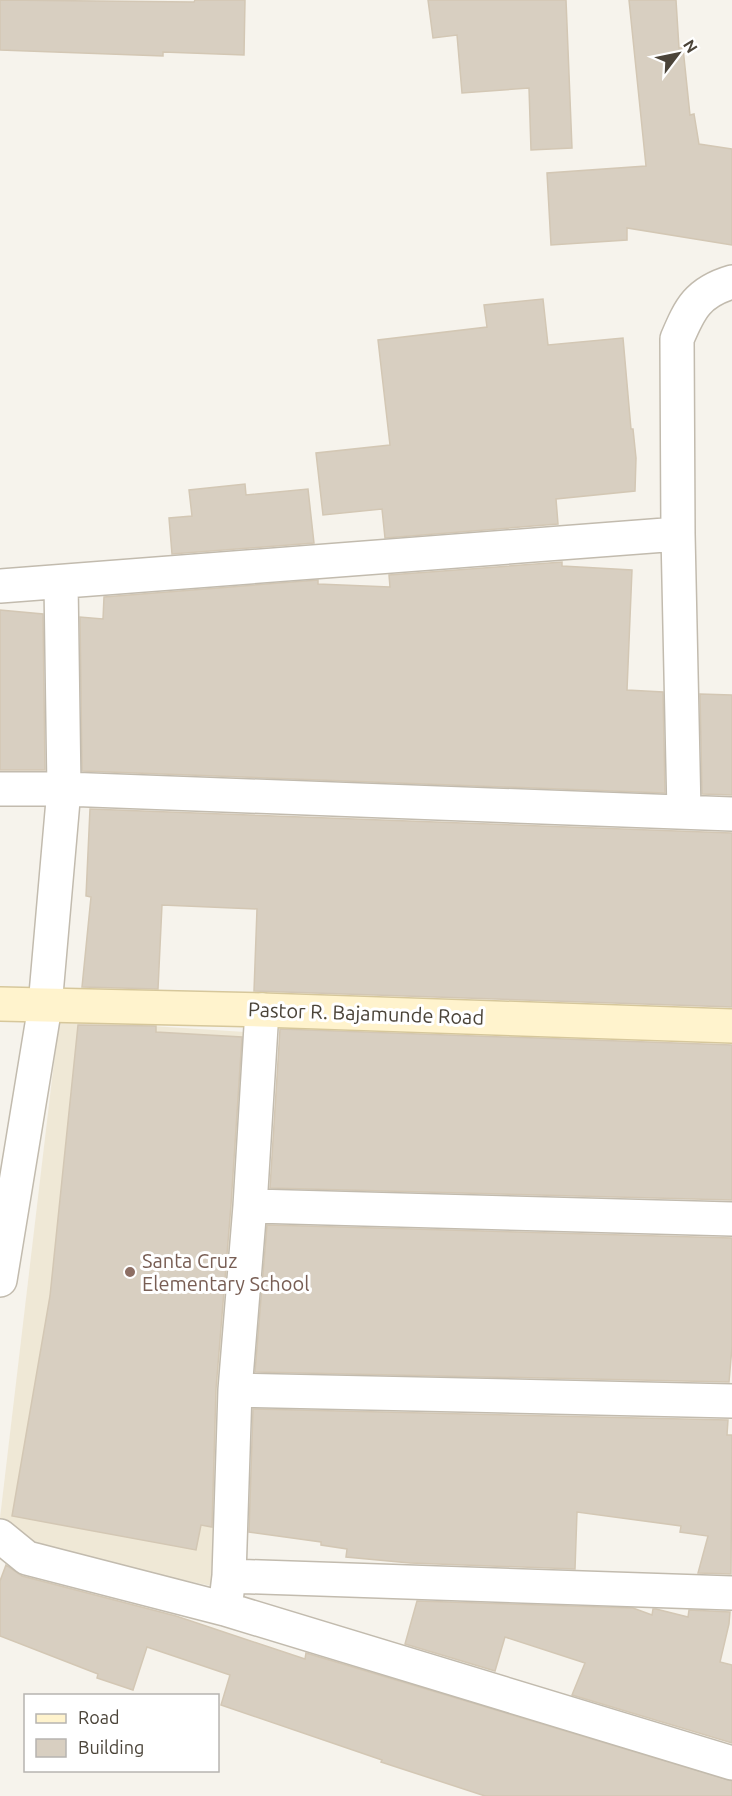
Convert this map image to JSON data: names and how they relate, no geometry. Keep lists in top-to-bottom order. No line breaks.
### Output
{"streets":{"street":["Pastor R. Bajamunde Road"]},"places":["Santa Cruz Elementary School"],"legend":["Road","Building"],"north":"top right"}
